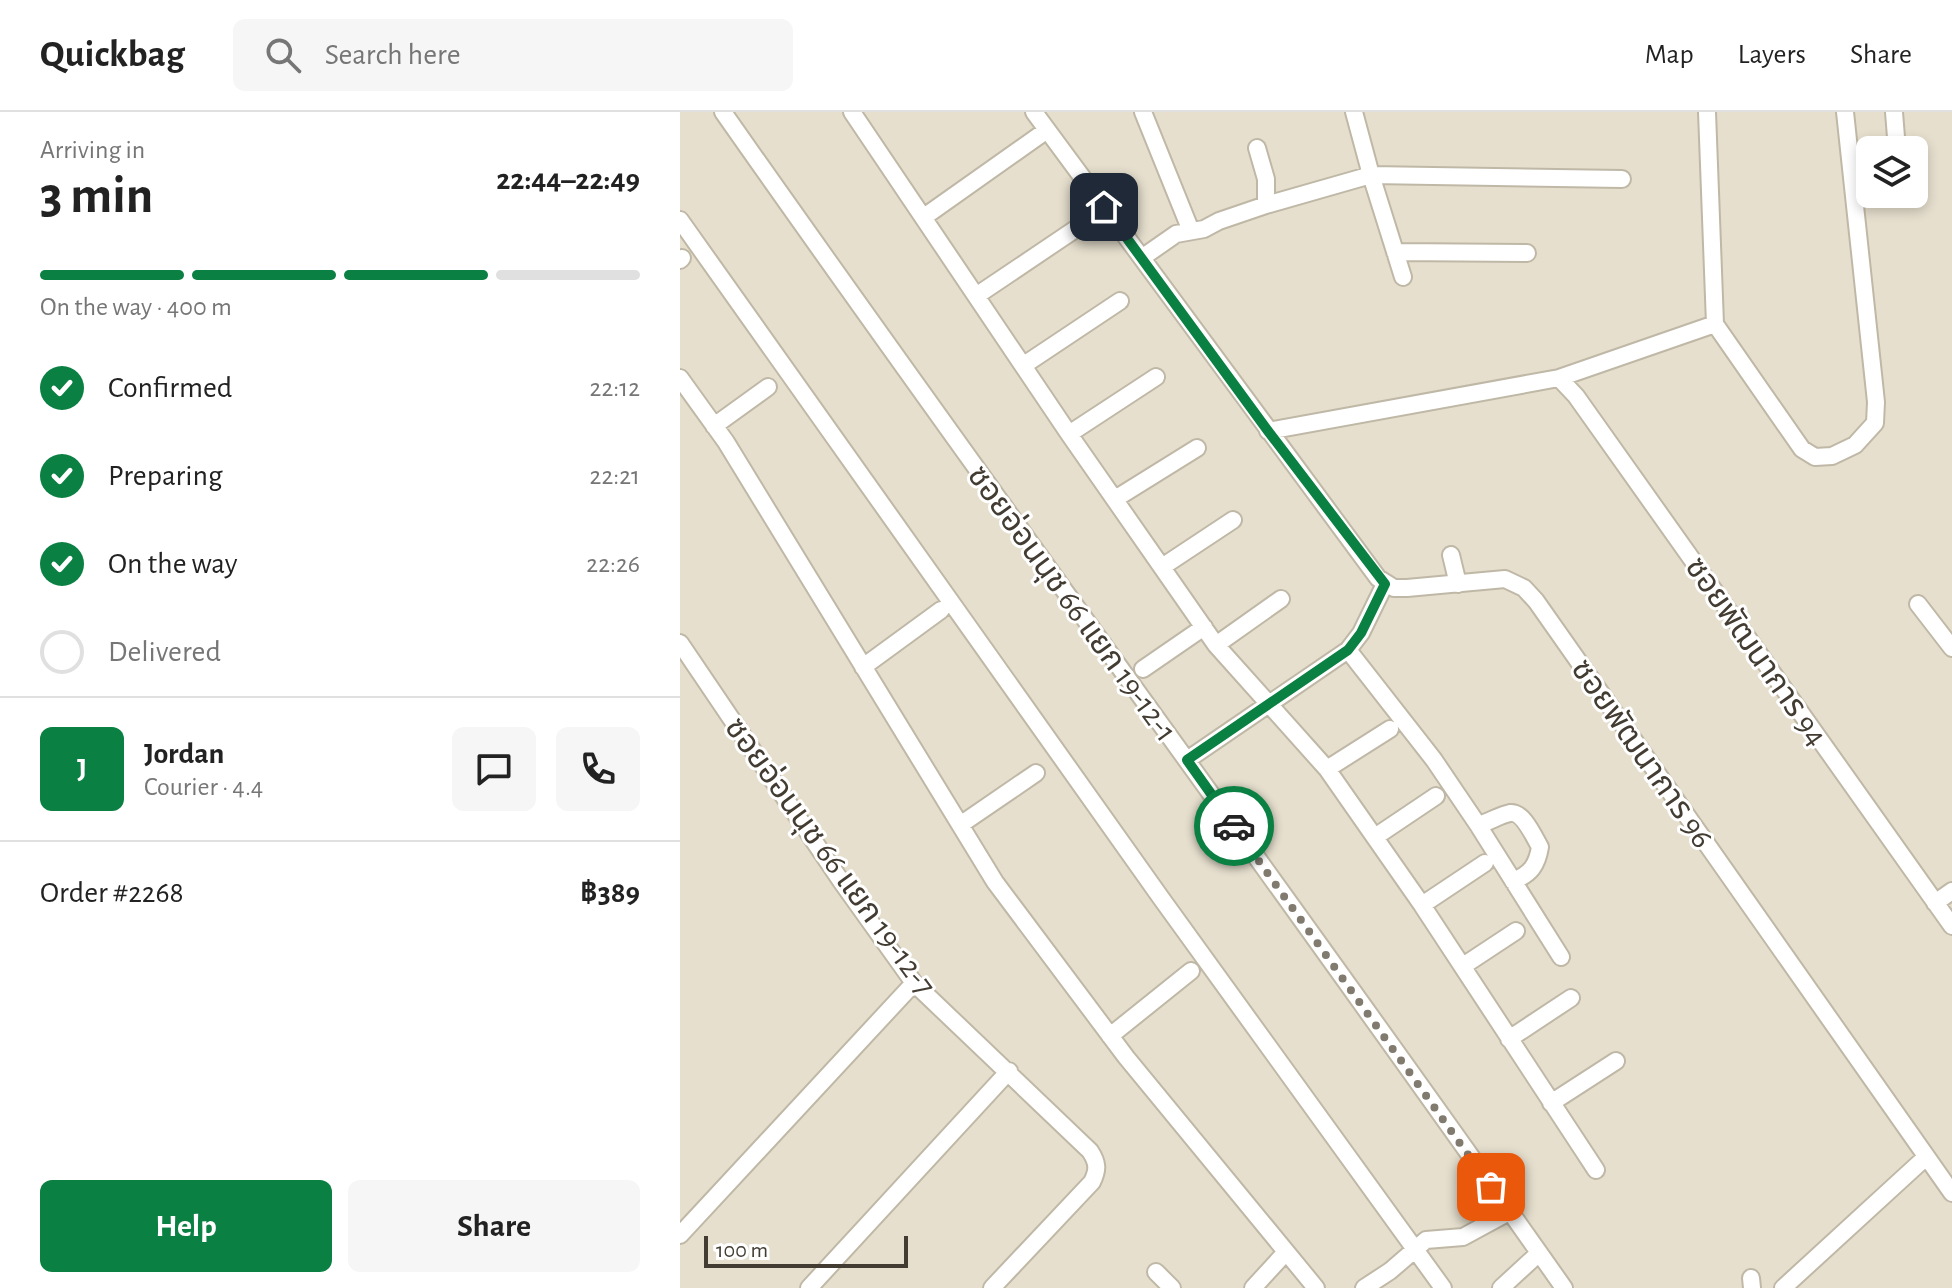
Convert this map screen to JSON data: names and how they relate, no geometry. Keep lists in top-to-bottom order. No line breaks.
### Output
{"streets":{"street":["ซอยอ่อนนุช 66 แยก 19-12-1","ซอยพัฒนาการ 94","ซอยพัฒนาการ 96","ซอยอ่อนนุช 66 แยก 19-12-7"]},"scale_bar":"100 m","page":{"header":"Quickbag","search":"Search here","nav":["Map","Layers","Share"],"heading":["3 min","Arriving in","22:44–22:49"],"panel":["Jordan","Courier · 4.4","Order #2268","฿389"],"bar":"On the way · 400 m","list":[["Confirmed","22:12"],["Preparing","22:21"],["On the way","22:26"],"Delivered"],"round":"J","buttons":["Help","Share"],"scale":"100 m"}}
